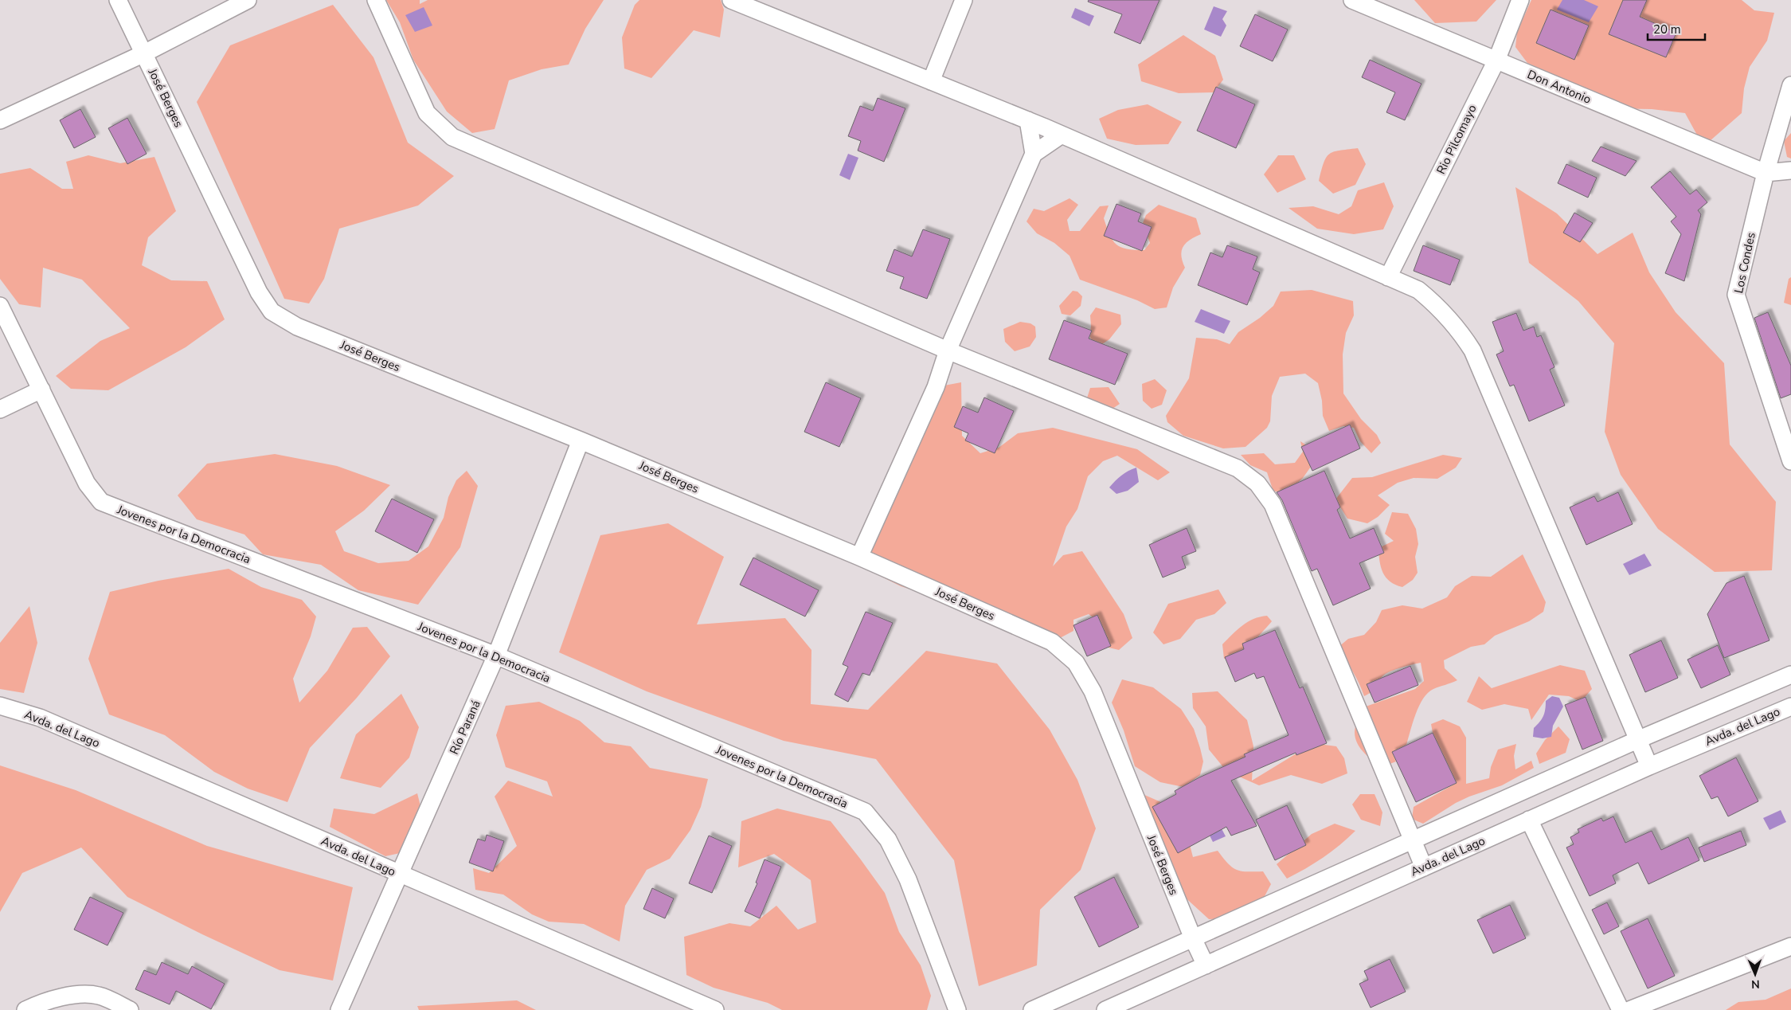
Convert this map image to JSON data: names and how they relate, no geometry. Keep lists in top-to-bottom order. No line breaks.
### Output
{"streets":{"street":["Don Antonio","José Berges","Rio Pilcomayo","Los Condes","Jovenes por la Democracia","Avda. del Lago","Río Paraná"]},"crossings":[["Don Antonio","Rio Pilcomayo"],["Don Antonio","Los Condes"],["José Berges","Avda. del Lago"],["José Berges","Río Paraná"],["Jovenes por la Democracia","Río Paraná"],["Avda. del Lago","Río Paraná"]],"scale_bar":"20 m","north":"bottom"}
